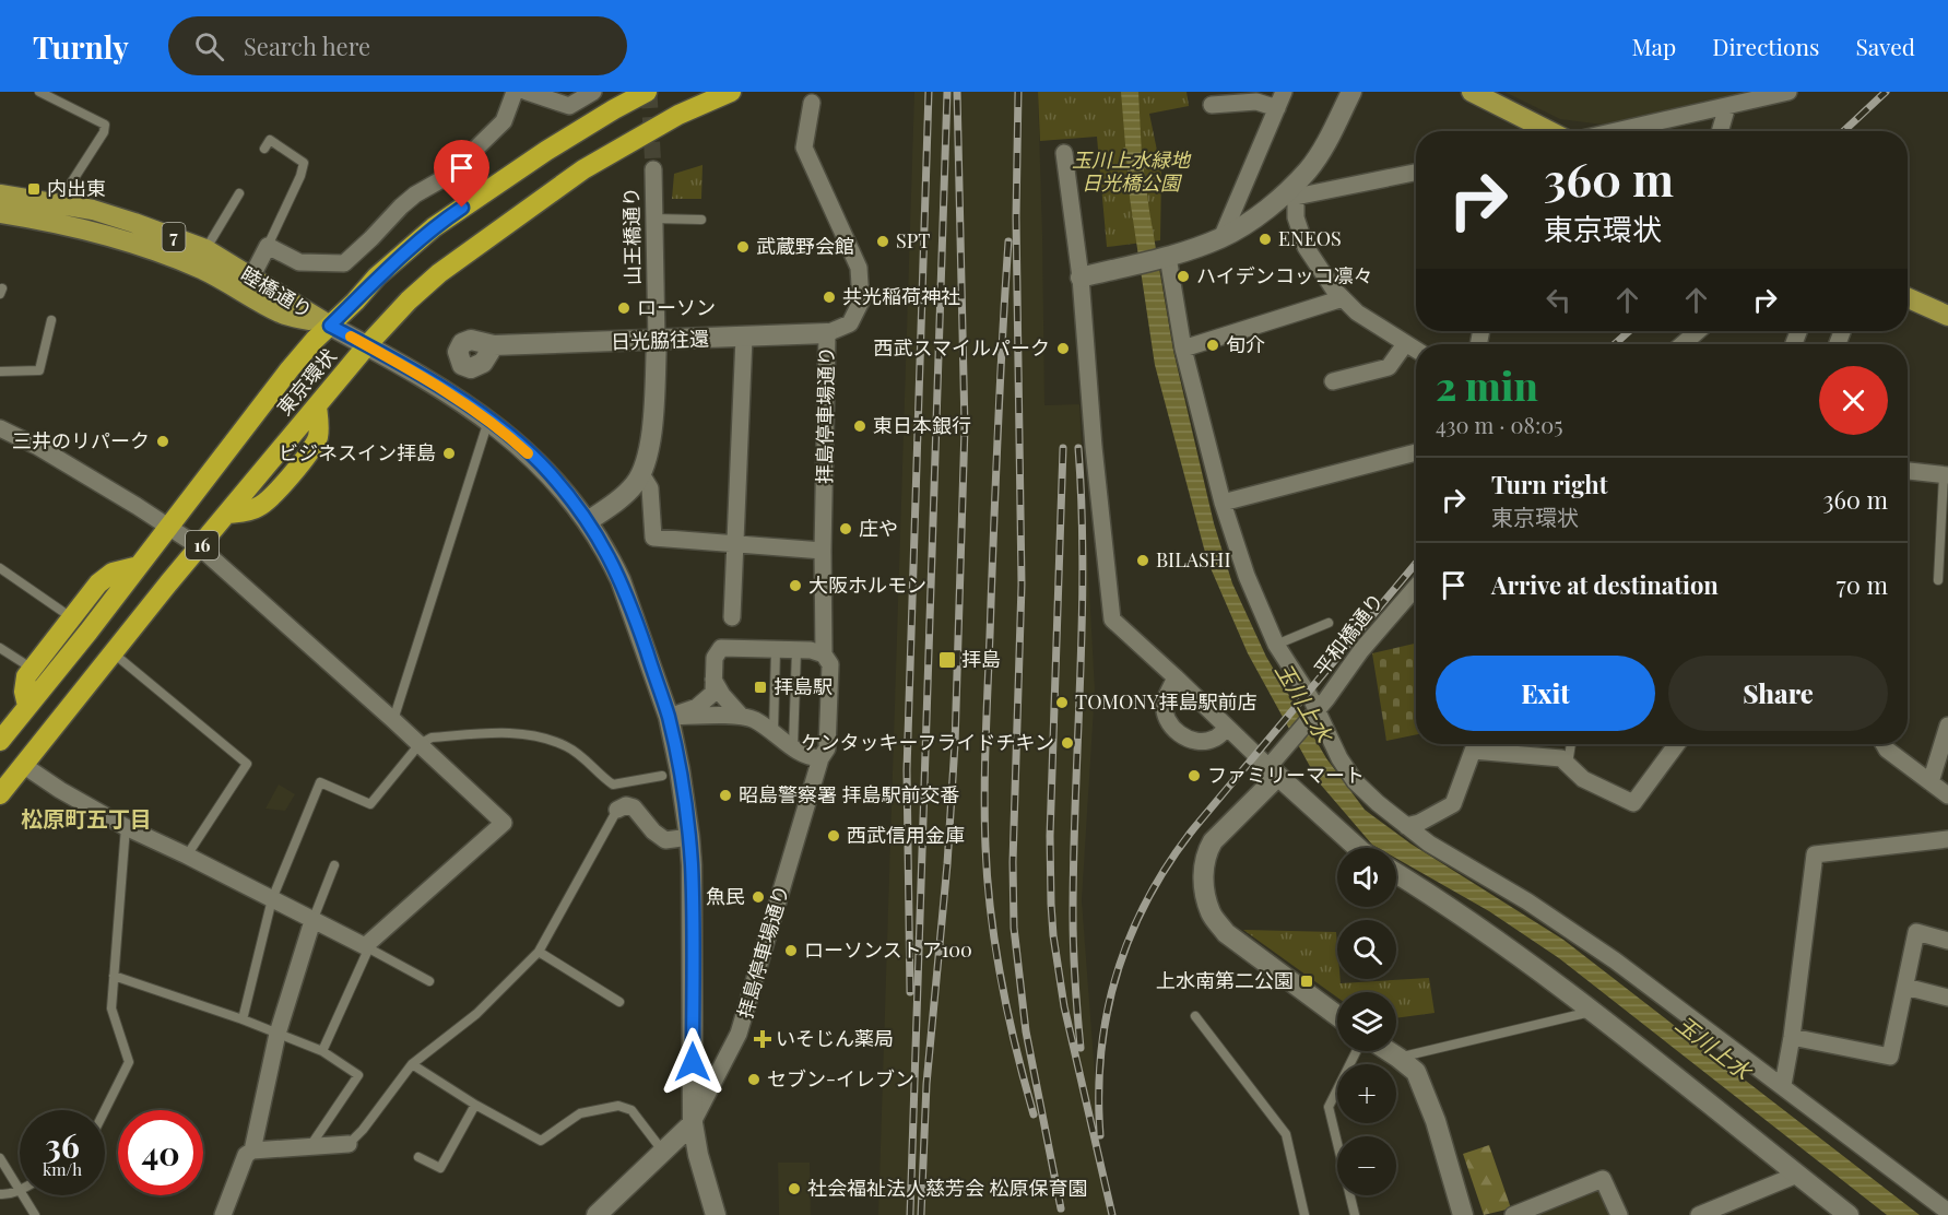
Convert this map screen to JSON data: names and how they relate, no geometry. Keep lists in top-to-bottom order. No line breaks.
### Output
{"streets":{"highway":["東京環状","16"],"main road":["7","睦橋通り"],"street":["山王橋通り","日光脇往還","拝島停車場通り","平和橋通り"]},"crossings":[["山王橋通り","日光脇往還"],["睦橋通り","東京環状"],["日光脇往還","拝島停車場通り"],["東京環状","16"]],"districts":["松原町五丁目"],"water":["玉川上水"],"parks":["玉川上水緑地 日光橋公園"],"places":{"transit":["内出東","拝島","拝島駅","上水南第二公園"],"other":["ENEOS","SPT","武蔵野会館","ハイデンコッコ凛々","共光稲荷神社","ローソン","旬介","西武スマイルパーク","東日本銀行","三井のリパーク","ビジネスイン拝島","庄や","BILASHI","大阪ホルモン","TOMONY拝島駅前店","ケンタッキーフライドチキン","ファミリーマート","昭島警察署 拝島駅前交番","西武信用金庫","魚民","ローソンストア100","セブン-イレブン","社会福祉法人慈芳会 松原保育園"],"health":["いそじん薬局"]},"page":{"header":"Turnly","search":"Search here","nav":["Map","Directions","Saved"],"turn":["360 m","東京環状"],"heading":["2 min","430 m · 08:05"],"list":[{"name":"Turn right","note":"東京環状","value":"360 m"},{"name":"Arrive at destination","value":"70 m"}],"buttons":["Exit","Share"],"map_buttons":["+","−"],"speed":"36 km/h","limit":"40"}}
